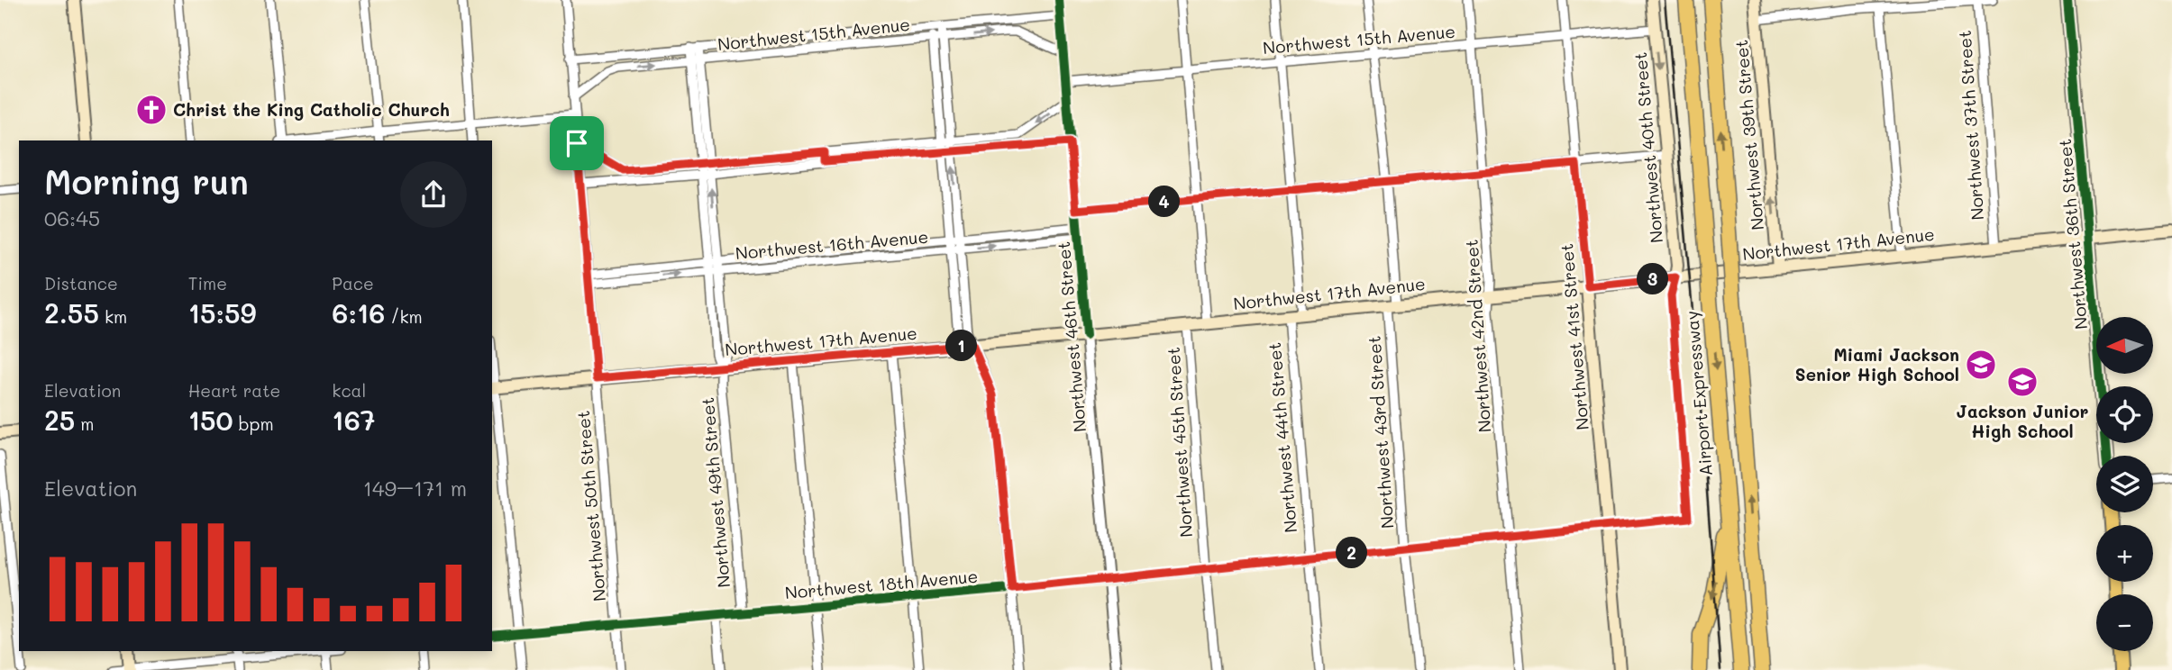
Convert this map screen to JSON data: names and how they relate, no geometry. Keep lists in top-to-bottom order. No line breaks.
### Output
{"streets":{"highway":["Airport Expressway"],"main road":["Northwest 39th Street","Northwest 40th Street","Northwest 36th Street","Northwest 17th Avenue","Northwest 41st Street"],"street":["Northwest 15th Avenue","Northwest 37th Street","Northwest 16th Avenue","Northwest 42nd Street","Northwest 46th Street","Northwest 43rd Street","Northwest 44th Street","Northwest 45th Street","Northwest 49th Street","Northwest 50th Street","Northwest 18th Avenue"]},"crossings":[["Northwest 15th Avenue","Northwest 40th Street"],["Northwest 15th Avenue","Northwest 42nd Street"],["Northwest 15th Avenue","Northwest 46th Street"],["Northwest 15th Avenue","Northwest 41st Street"],["Northwest 15th Avenue","Northwest 43rd Street"],["Northwest 15th Avenue","Northwest 49th Street"],["Northwest 15th Avenue","Northwest 50th Street"],["Northwest 37th Street","Northwest 17th Avenue"],["Northwest 39th Street","Northwest 17th Avenue"],["Northwest 40th Street","Northwest 17th Avenue"],["Northwest 40th Street","Northwest 18th Avenue"],["Northwest 36th Street","Northwest 17th Avenue"],["Northwest 17th Avenue","Northwest 42nd Street"],["Northwest 17th Avenue","Northwest 46th Street"],["Northwest 17th Avenue","Northwest 41st Street"],["Northwest 17th Avenue","Northwest 43rd Street"],["Northwest 17th Avenue","Northwest 44th Street"],["Northwest 17th Avenue","Northwest 45th Street"],["Northwest 17th Avenue","Northwest 49th Street"],["Northwest 17th Avenue","Northwest 50th Street"],["Northwest 16th Avenue","Northwest 46th Street"],["Northwest 16th Avenue","Northwest 49th Street"],["Northwest 16th Avenue","Northwest 50th Street"],["Northwest 42nd Street","Northwest 18th Avenue"],["Northwest 46th Street","Northwest 18th Avenue"],["Northwest 41st Street","Northwest 18th Avenue"],["Northwest 43rd Street","Northwest 18th Avenue"],["Northwest 44th Street","Northwest 18th Avenue"],["Northwest 45th Street","Northwest 18th Avenue"],["Northwest 49th Street","Northwest 18th Avenue"],["Northwest 50th Street","Northwest 18th Avenue"]],"one_way":["Northwest 39th Street"],"places":{"church":["Christ the King Catholic Church"],"school or university":["Miami Jackson Senior High School","Jackson Junior High School"]},"north":"left","page":{"heading":["Morning run","06:45"],"pins":["4","3","1","2"],"stats":[["Distance","2.55 km"],["Time","15:59"],["Pace","6:16 /km"],["Elevation","25 m"],["Heart rate","150 bpm"],["kcal","167"]],"map_buttons":["+","−"],"chart":["Elevation","149–171 m"]}}
